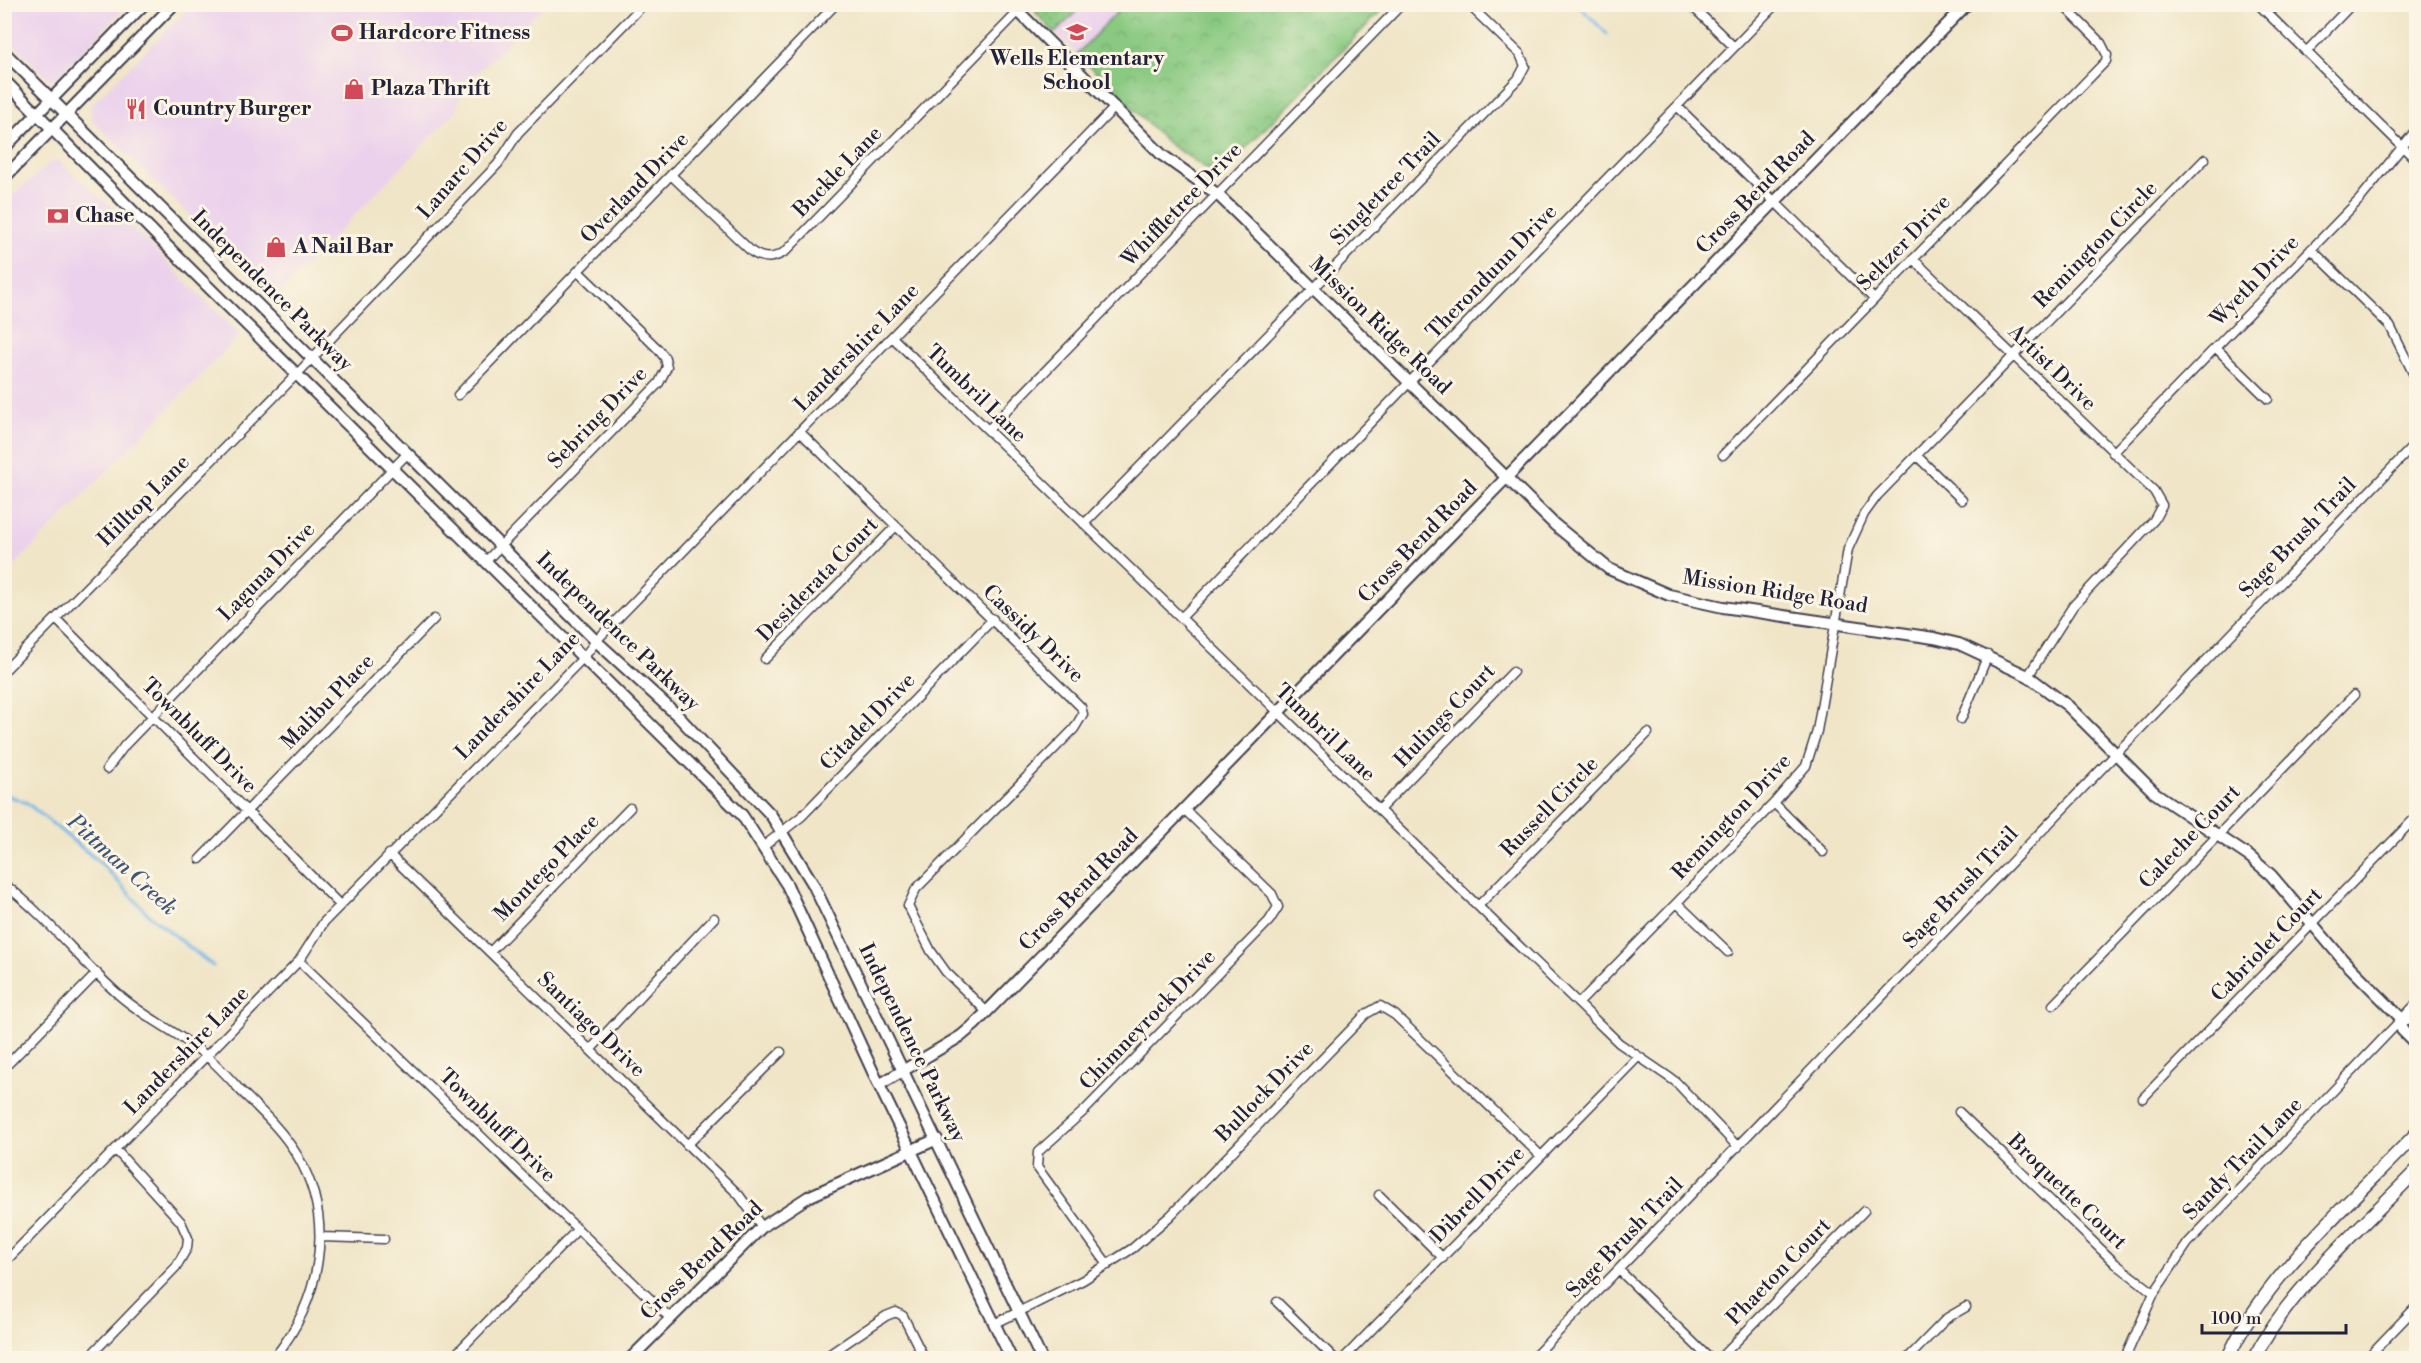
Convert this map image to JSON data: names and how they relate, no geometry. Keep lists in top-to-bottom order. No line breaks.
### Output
{"streets":{"main road":["Cross Bend Road","Independence Parkway","Mission Ridge Road"],"street":["Lanarc Drive","Buckle Lane","Overland Drive","Singletree Trail","Whiffletree Drive","Seltzer Drive","Remington Circle","Therondunn Drive","Wyeth Drive","Landershire Lane","Artist Drive","Tumbril Lane","Sebring Drive","Hilltop Lane","Sage Brush Trail","Laguna Drive","Desiderata Court","Cassidy Drive","Malibu Place","Hulings Court","Citadel Drive","Townbluff Drive","Russell Circle","Remington Drive","Caleche Court","Montego Place","Cabriolet Court","Chimneyrock Drive","Santiago Drive","Bullock Drive","Sandy Trail Lane","Broquette Court","Dibrell Drive","Phaeton Court"]},"crossings":[["Lanarc Drive","Independence Parkway"],["Lanarc Drive","Hilltop Lane"],["Buckle Lane","Overland Drive"],["Buckle Lane","Mission Ridge Road"],["Overland Drive","Sebring Drive"],["Singletree Trail","Mission Ridge Road"],["Singletree Trail","Tumbril Lane"],["Cross Bend Road","Independence Parkway"],["Cross Bend Road","Mission Ridge Road"],["Cross Bend Road","Tumbril Lane"],["Cross Bend Road","Cassidy Drive"],["Cross Bend Road","Townbluff Drive"],["Cross Bend Road","Chimneyrock Drive"],["Cross Bend Road","Santiago Drive"],["Whiffletree Drive","Mission Ridge Road"],["Whiffletree Drive","Tumbril Lane"],["Seltzer Drive","Artist Drive"],["Remington Circle","Artist Drive"],["Remington Circle","Remington Drive"],["Therondunn Drive","Mission Ridge Road"],["Therondunn Drive","Tumbril Lane"],["Wyeth Drive","Artist Drive"],["Independence Parkway","Landershire Lane"],["Independence Parkway","Sebring Drive"],["Independence Parkway","Hilltop Lane"],["Independence Parkway","Laguna Drive"],["Independence Parkway","Citadel Drive"],["Independence Parkway","Bullock Drive"],["Mission Ridge Road","Landershire Lane"],["Mission Ridge Road","Artist Drive"],["Mission Ridge Road","Sage Brush Trail"],["Mission Ridge Road","Remington Drive"],["Mission Ridge Road","Caleche Court"],["Mission Ridge Road","Cabriolet Court"],["Mission Ridge Road","Sandy Trail Lane"],["Landershire Lane","Tumbril Lane"],["Landershire Lane","Cassidy Drive"],["Landershire Lane","Townbluff Drive"],["Landershire Lane","Santiago Drive"],["Artist Drive","Remington Drive"],["Tumbril Lane","Sage Brush Trail"],["Tumbril Lane","Hulings Court"],["Tumbril Lane","Russell Circle"],["Tumbril Lane","Remington Drive"],["Tumbril Lane","Dibrell Drive"],["Hilltop Lane","Townbluff Drive"],["Laguna Drive","Townbluff Drive"],["Desiderata Court","Cassidy Drive"],["Cassidy Drive","Citadel Drive"],["Malibu Place","Townbluff Drive"],["Montego Place","Santiago Drive"],["Chimneyrock Drive","Bullock Drive"],["Bullock Drive","Dibrell Drive"],["Sandy Trail Lane","Broquette Court"]],"water":["Pittman Creek"],"places":{"school or university":["Wells Elementary School"],"sports":["Hardcore Fitness"],"shop":["Plaza Thrift","A Nail Bar"],"restaurant":["Country Burger"],"bank":["Chase"]},"scale_bar":"100 m"}
